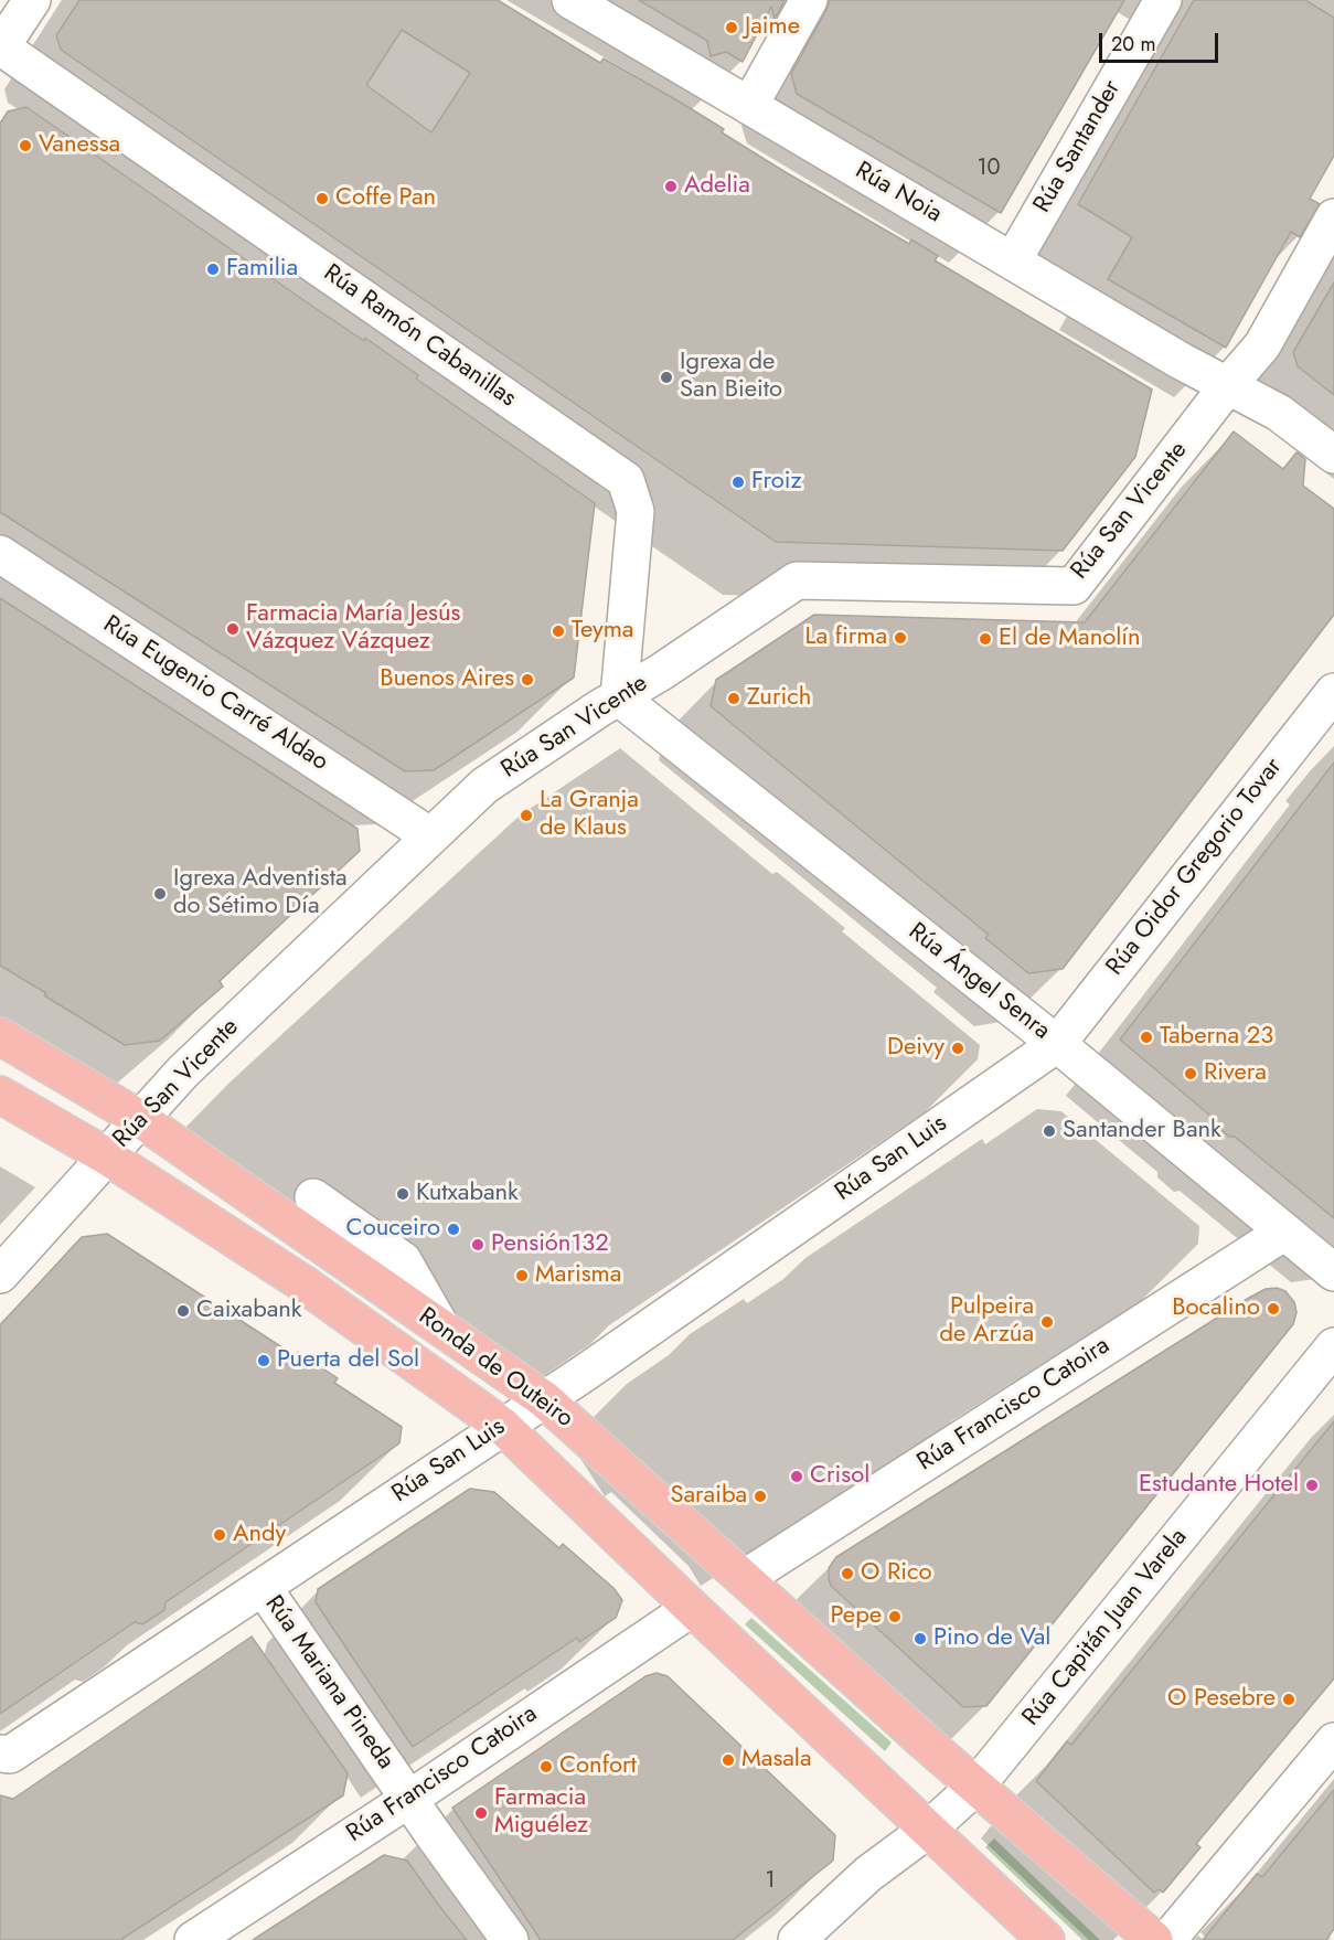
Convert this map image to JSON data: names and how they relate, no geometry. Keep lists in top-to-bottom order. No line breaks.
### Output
{"streets":{"main road":["Ronda de Outeiro"],"street":["Rúa Santander","Rúa Noia","Rúa Ramón Cabanillas","Rúa San Vicente","Rúa Eugenio Carré Aldao","Rúa Oidor Gregorio Tovar","Rúa Ángel Senra","Rúa San Luis","Rúa Francisco Catoira","Rúa Capitán Juan Varela","Rúa Mariana Pineda"]},"crossings":[["Rúa Santander","Rúa Noia"],["Rúa Noia","Rúa San Vicente"],["Rúa Ramón Cabanillas","Rúa San Vicente"],["Rúa Ramón Cabanillas","Rúa Ángel Senra"],["Rúa San Vicente","Rúa Eugenio Carré Aldao"],["Rúa San Vicente","Rúa Ángel Senra"],["Rúa San Vicente","Ronda de Outeiro"],["Rúa Oidor Gregorio Tovar","Rúa Ángel Senra"],["Rúa Oidor Gregorio Tovar","Rúa San Luis"],["Rúa Ángel Senra","Rúa San Luis"],["Rúa Ángel Senra","Rúa Francisco Catoira"],["Rúa San Luis","Ronda de Outeiro"],["Rúa San Luis","Rúa Mariana Pineda"],["Ronda de Outeiro","Rúa Francisco Catoira"],["Ronda de Outeiro","Rúa Capitán Juan Varela"],["Rúa Francisco Catoira","Rúa Mariana Pineda"]],"places":["Jaime","Vanessa","Adelia","Coffe Pan","Familia","Igrexa de San Bieito","Froiz","Farmacia María Jesús Vázquez Vázquez","Teyma","La firma","El de Manolín","Buenos Aires","Zurich","La Granja de Klaus","Igrexa Adventista do Sétimo Día","Taberna 23","Deivy","Rivera","Santander Bank","Kutxabank","Couceiro","Pensión132","Marisma","Bocalino","Caixabank","Pulpeira de Arzúa","Puerta del Sol","Crisol","Estudante Hotel","Saraiba","Andy","O Rico","Pepe","Pino de Val","O Pesebre","Masala","Confort","Farmacia Miguélez"],"house_numbers":["10","1"],"scale_bar":"20 m"}
